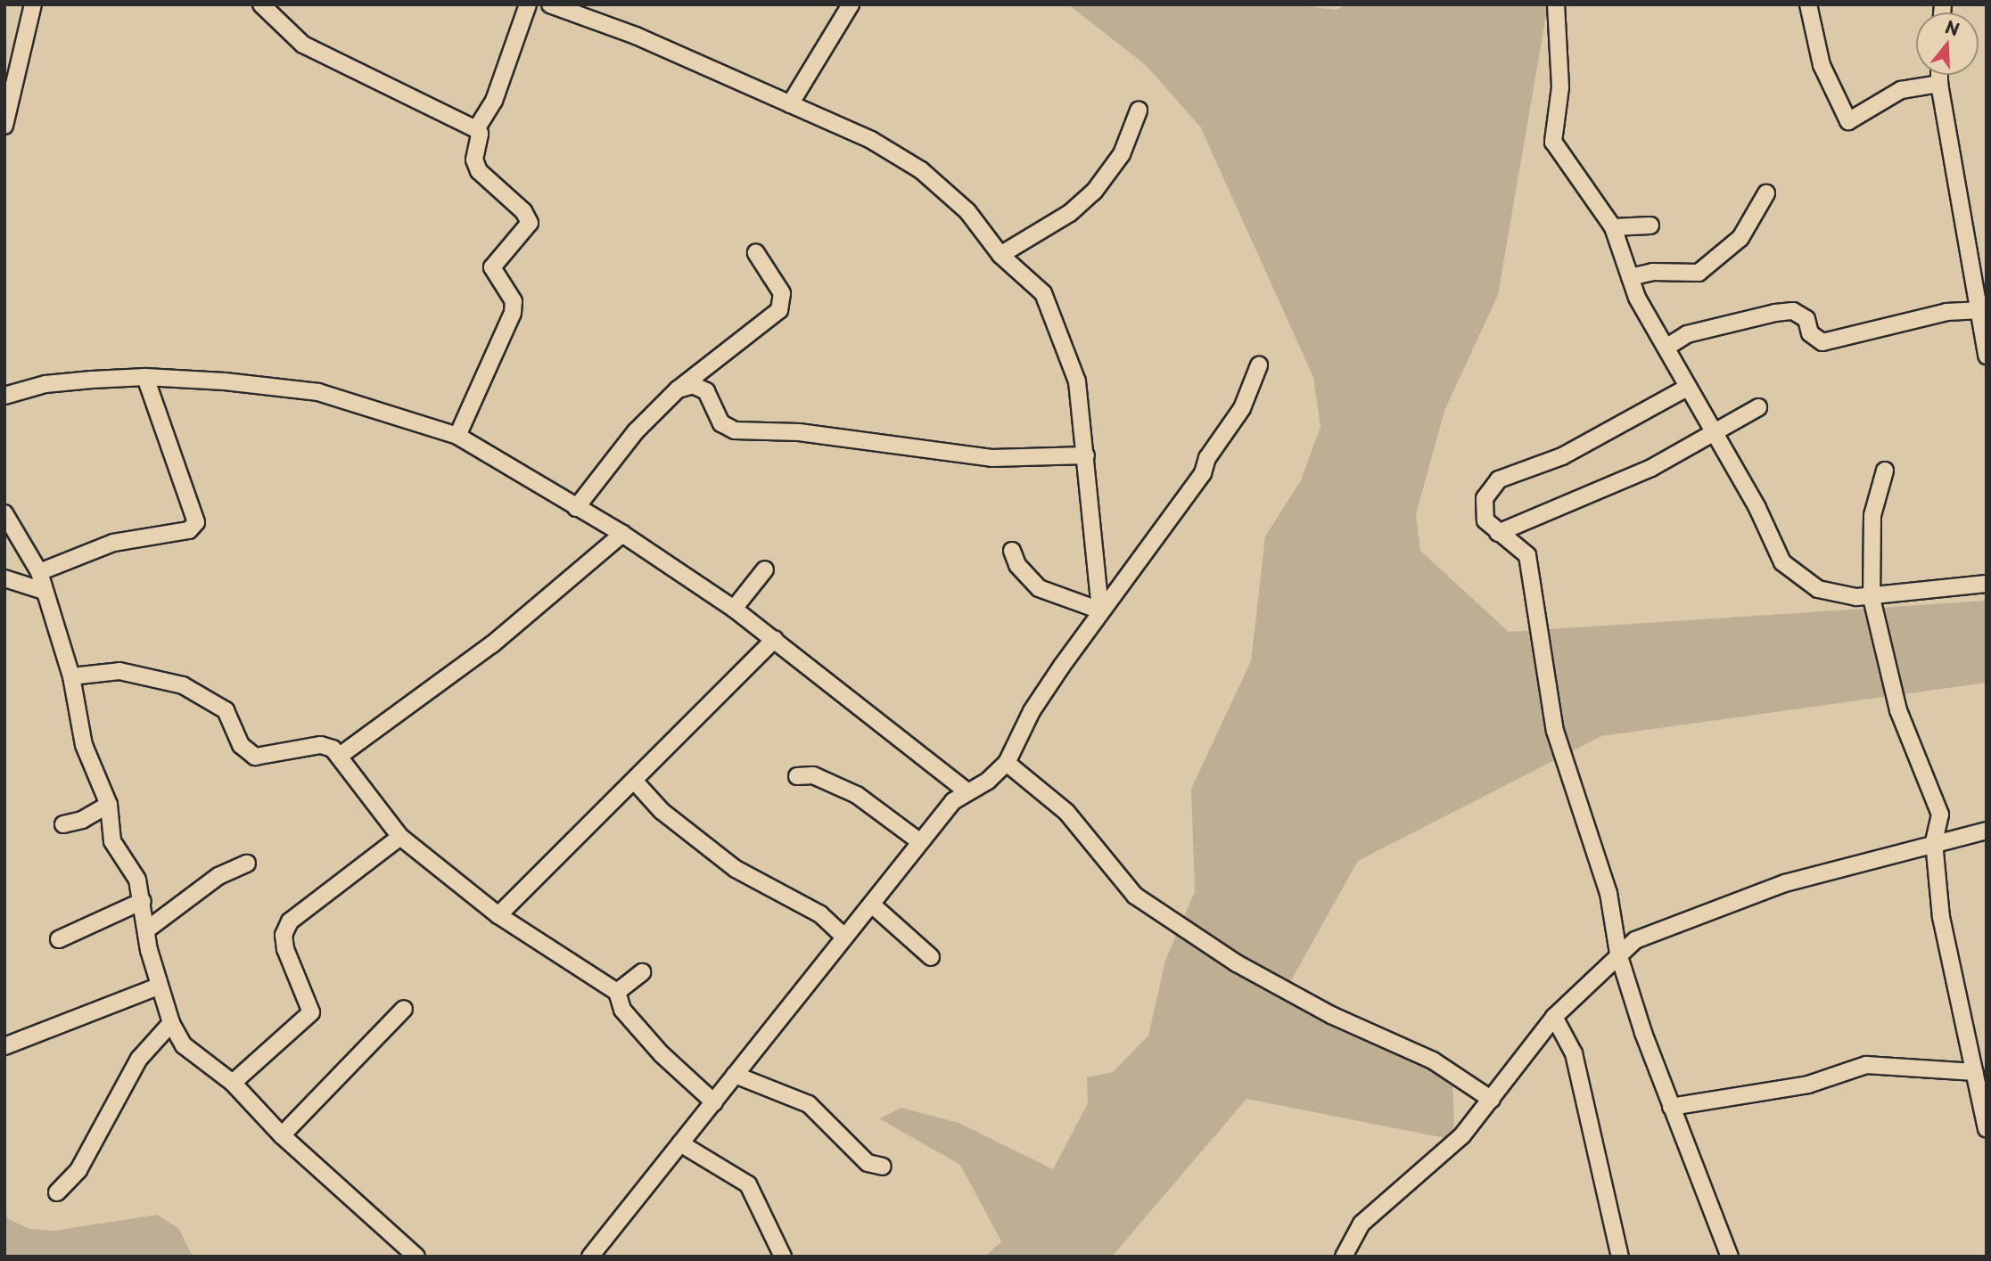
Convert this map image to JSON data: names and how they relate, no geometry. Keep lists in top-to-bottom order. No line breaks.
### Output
{"north":"top"}
